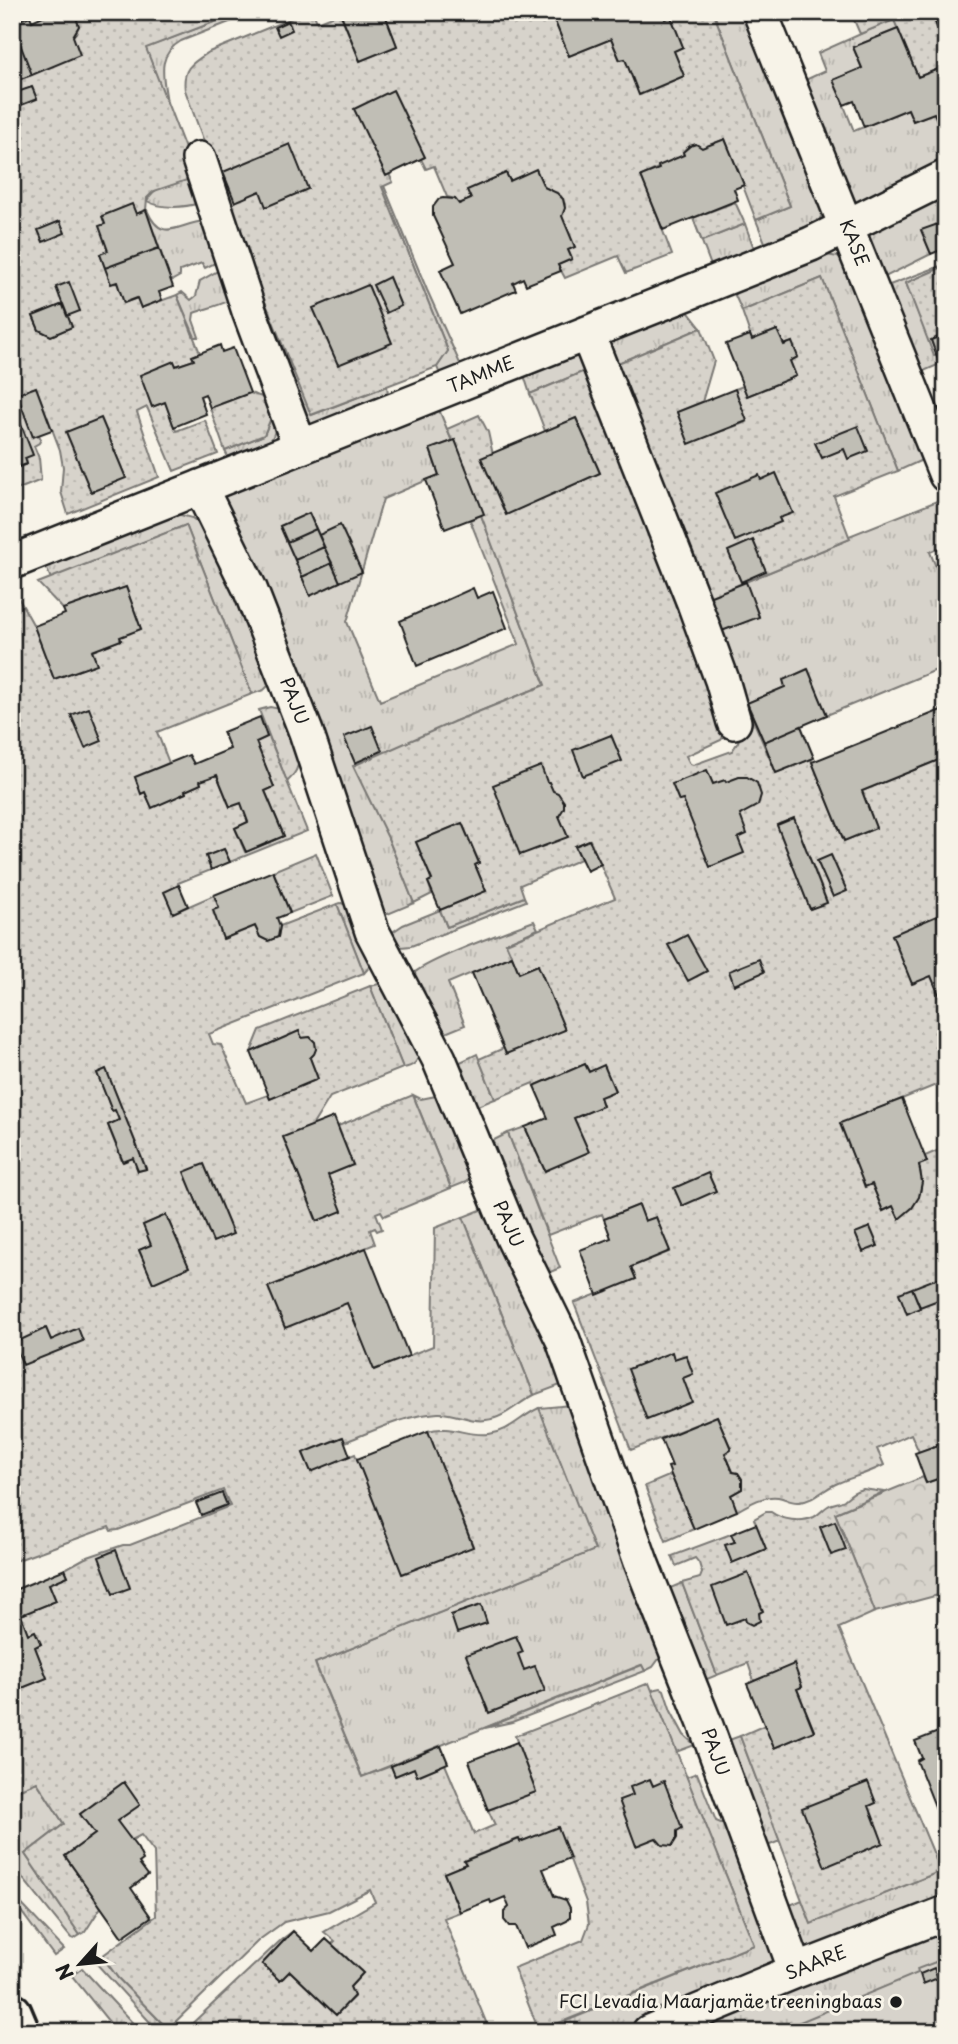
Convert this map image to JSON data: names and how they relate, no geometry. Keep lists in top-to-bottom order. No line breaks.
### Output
{"streets":{"street":["KASE","TAMME","PAJU","SAARE"]},"crossings":[["KASE","TAMME"],["TAMME","PAJU"],["PAJU","SAARE"]],"places":["FCI Levadia Maarjamäe treeningbaas"],"north":"bottom left"}
